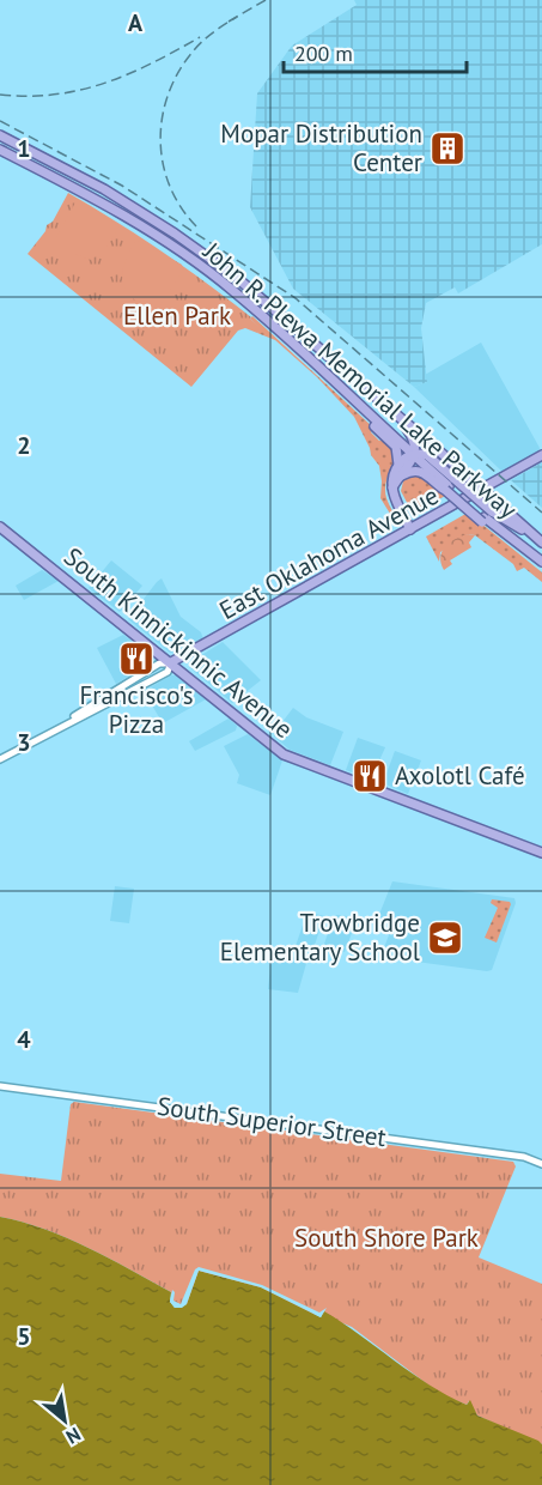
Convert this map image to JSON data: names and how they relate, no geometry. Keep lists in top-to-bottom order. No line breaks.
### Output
{"streets":{"main road":["John R. Plewa Memorial Lake Parkway","East Oklahoma Avenue","South Kinnickinnic Avenue"],"street":["South Superior Street"]},"crossings":[["East Oklahoma Avenue","South Kinnickinnic Avenue"]],"parks":["Ellen Park","South Shore Park"],"places":{"building":["Mopar Distribution Center"],"restaurant":["Francisco's Pizza","Axolotl Café"],"school or university":["Trowbridge Elementary School"]},"scale_bar":"200 m","north":"bottom right","grid":{"columns":["A"],"rows":["1","2","3","4","5"]}}
